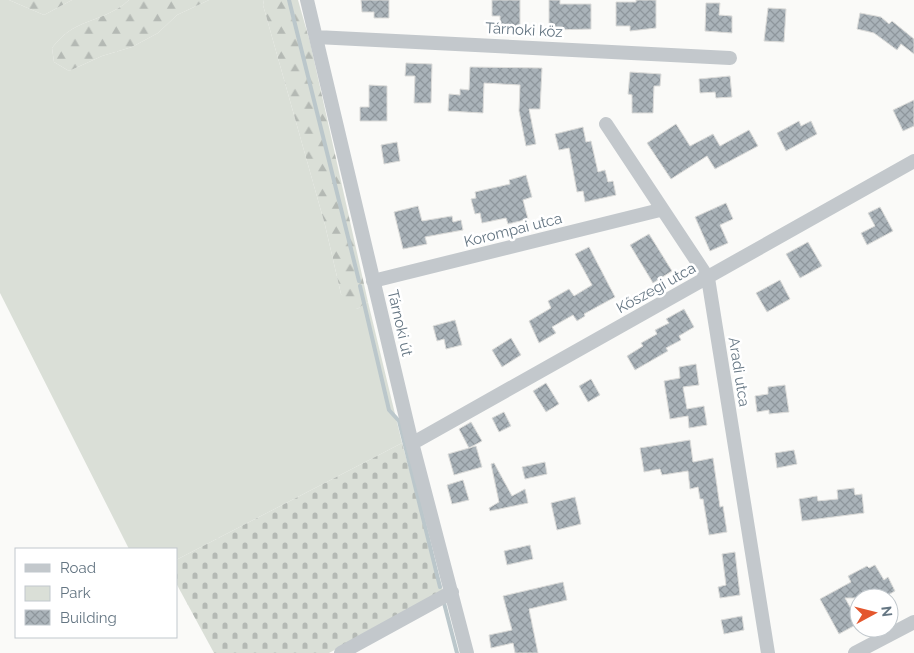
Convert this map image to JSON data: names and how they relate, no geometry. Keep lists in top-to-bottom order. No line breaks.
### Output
{"streets":{"street":["Tárnoki köz","Korompai utca","Kőszegi utca","Tárnoki út","Aradi utca"]},"crossings":[["Tárnoki köz","Tárnoki út"],["Korompai utca","Tárnoki út"],["Korompai utca","Aradi utca"],["Kőszegi utca","Tárnoki út"],["Kőszegi utca","Aradi utca"]],"legend":["Road","Park","Building"],"north":"right"}
